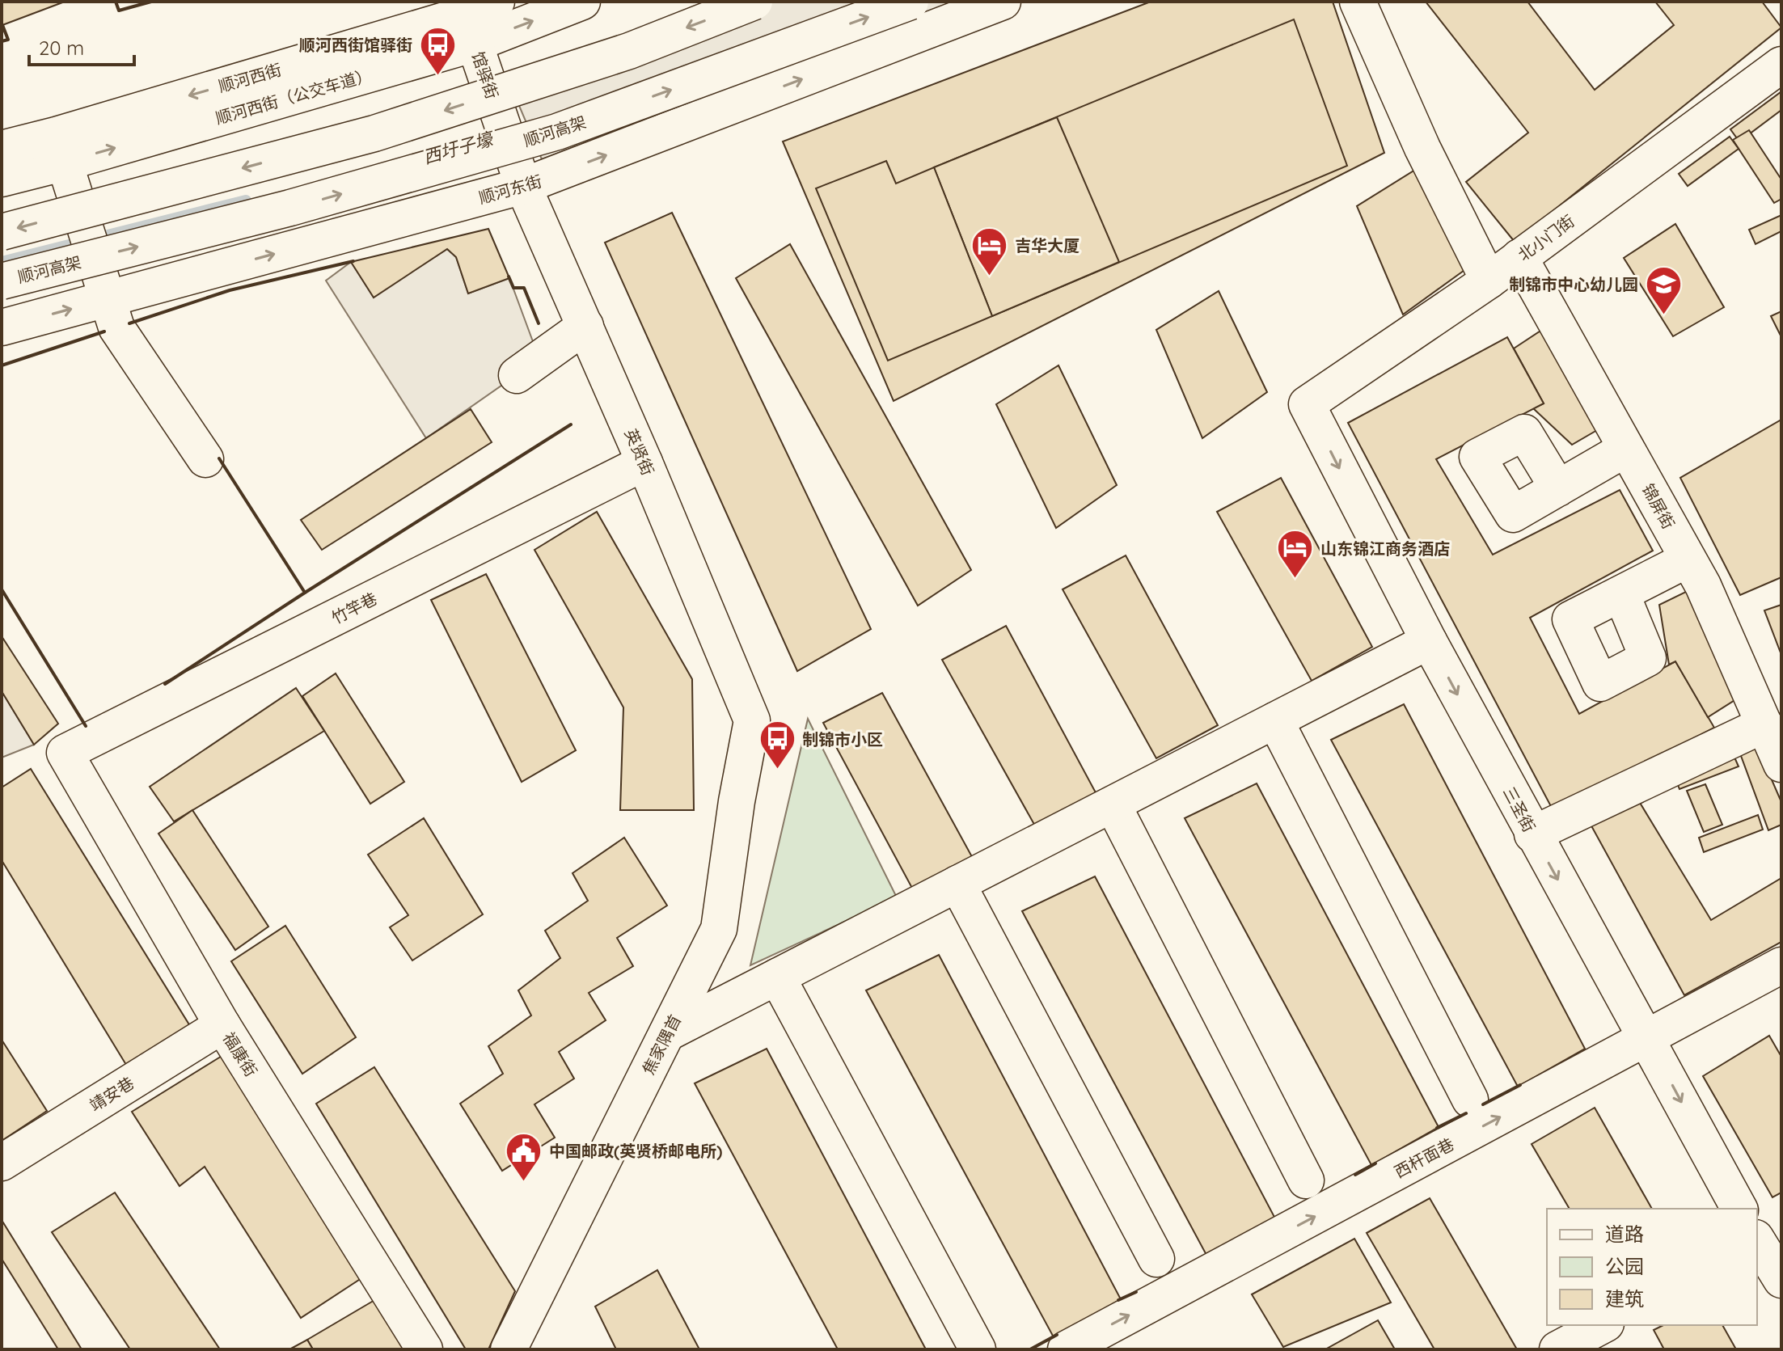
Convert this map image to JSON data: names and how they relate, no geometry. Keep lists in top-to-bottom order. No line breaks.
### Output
{"streets":{"main road":["馆驿街","顺河西街","顺河高架","顺河东街","北小门街","英贤街","锦屏街","竹竿巷","三圣街","焦家隅首","福康街","靖安巷","西杆面巷"]},"crossings":[["馆驿街","顺河西街"],["馆驿街","顺河东街"],["馆驿街","英贤街"],["顺河东街","英贤街"],["北小门街","锦屏街"],["北小门街","三圣街"],["英贤街","竹竿巷"],["英贤街","焦家隅首"],["竹竿巷","福康街"],["三圣街","西杆面巷"],["福康街","靖安巷"]],"one_way":["西杆面巷"],"water":["西圩子壕"],"places":{"bus stop":["顺河西街馆驿街","制锦市小区"],"hotel":["吉华大厦","山东锦江商务酒店"],"school or university":["制锦市中心幼儿园"],"public building":["中国邮政(英贤桥邮电所)"]},"legend":["道路","公园","建筑"],"scale_bar":"20 m"}
